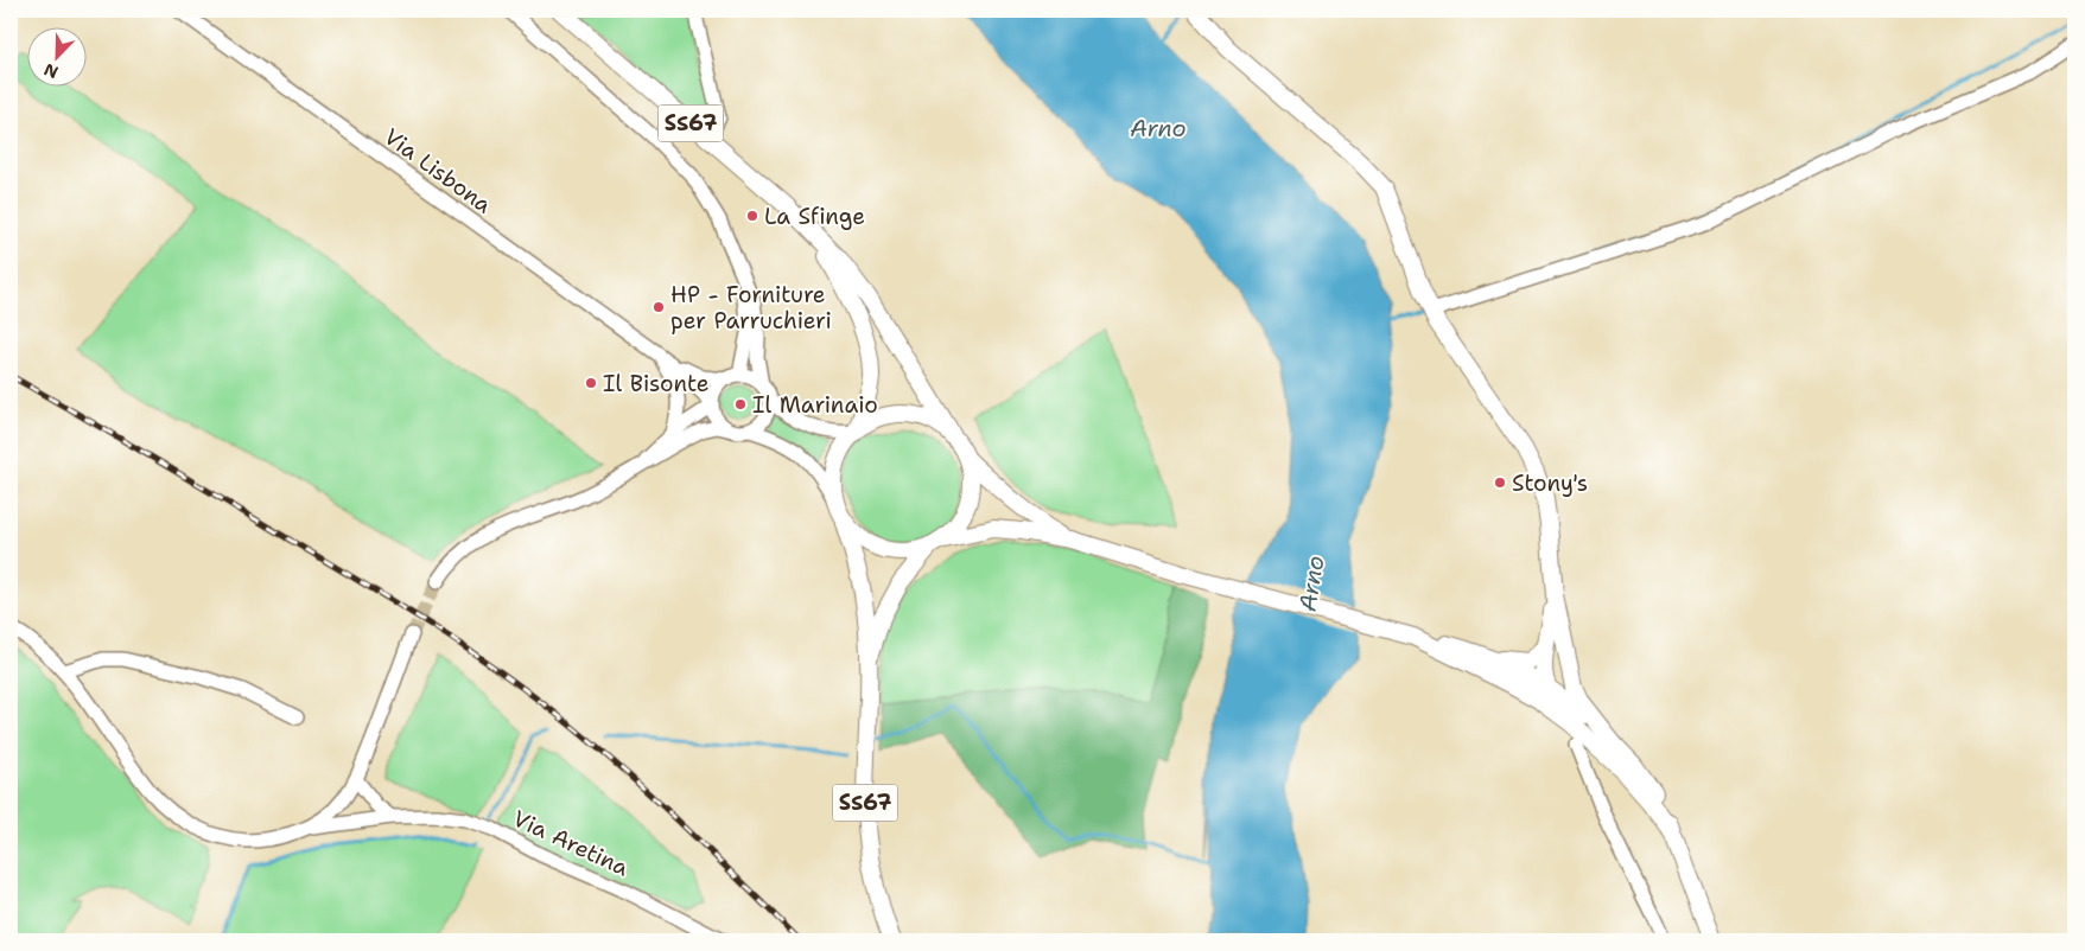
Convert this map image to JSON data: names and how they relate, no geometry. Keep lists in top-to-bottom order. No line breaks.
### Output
{"streets":{"main road":["SS67"],"street":["Via Lisbona","Via Aretina"]},"water":["Arno"],"places":["La Sfinge","HP - Forniture per Parruchieri","Il Bisonte","Il Marinaio","Stony's"],"north":"bottom left"}
